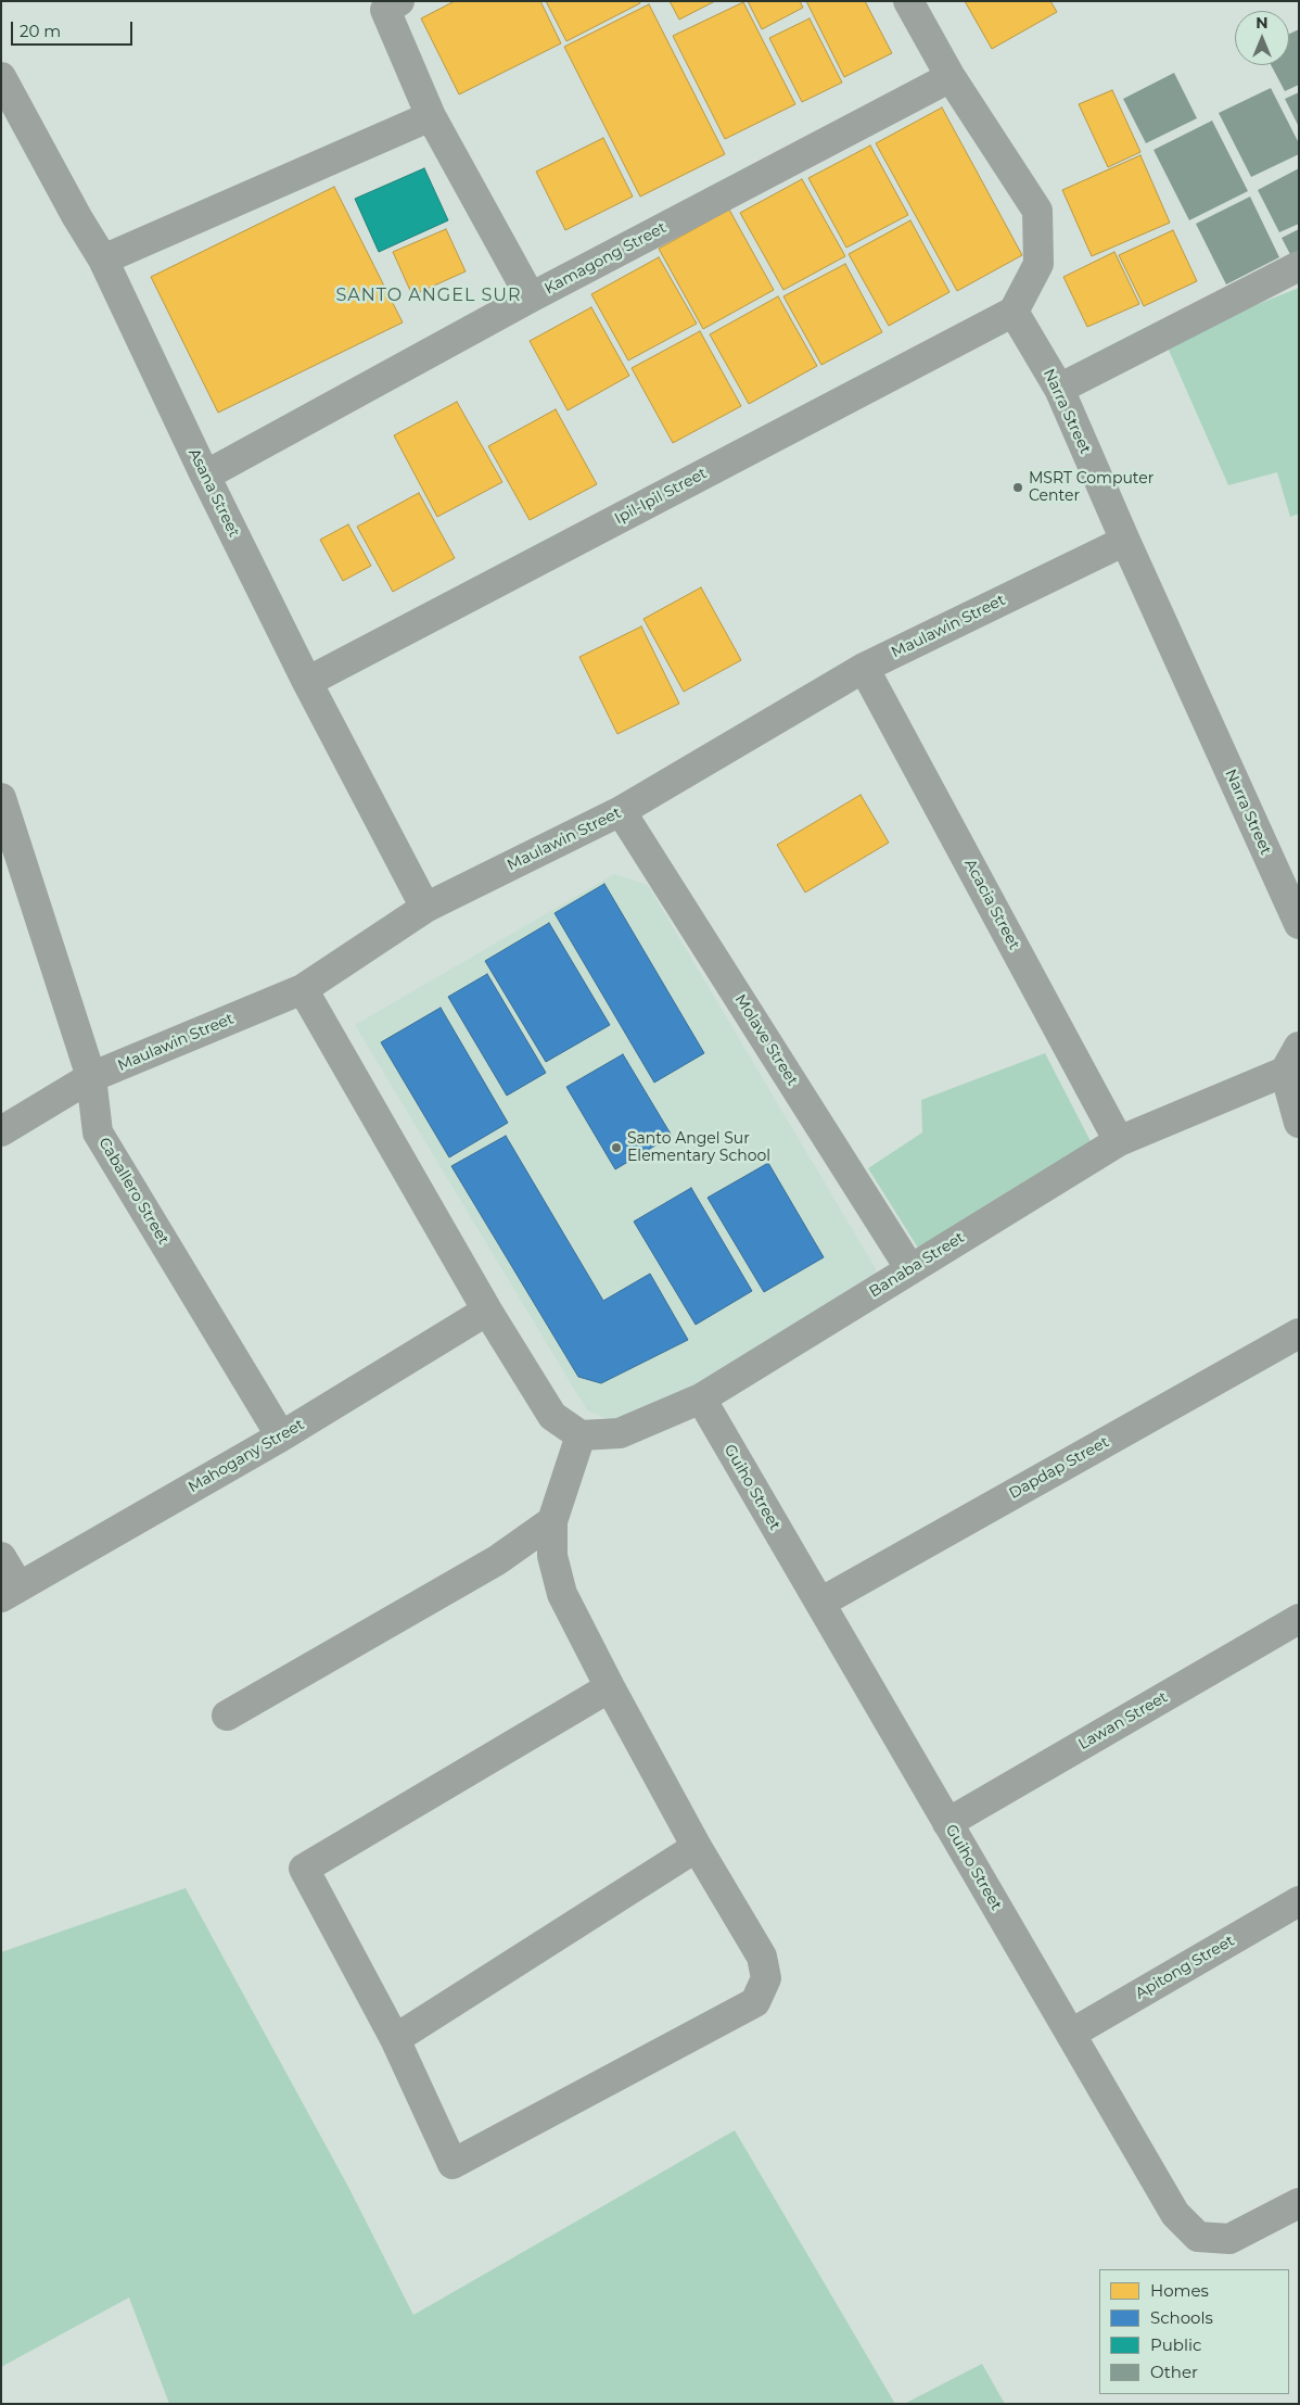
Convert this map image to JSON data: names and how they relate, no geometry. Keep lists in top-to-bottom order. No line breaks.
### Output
{"streets":{"street":["Kamagong Street","Narra Street","Asana Street","Ipil-Ipil Street","Maulawin Street","Acacia Street","Molave Street","Caballero Street","Banaba Street","Mahogany Street","Dapdap Street","Guiho Street","Lawan Street","Apitong Street"]},"crossings":[["Kamagong Street","Asana Street"],["Narra Street","Ipil-Ipil Street"],["Narra Street","Maulawin Street"],["Asana Street","Ipil-Ipil Street"],["Asana Street","Maulawin Street"],["Maulawin Street","Acacia Street"],["Maulawin Street","Molave Street"],["Maulawin Street","Caballero Street"],["Acacia Street","Banaba Street"],["Molave Street","Banaba Street"],["Caballero Street","Mahogany Street"],["Banaba Street","Guiho Street"],["Dapdap Street","Guiho Street"],["Guiho Street","Lawan Street"],["Guiho Street","Apitong Street"]],"districts":["SANTO ANGEL SUR"],"places":["MSRT Computer Center","Santo Angel Sur Elementary School"],"legend":["Homes","Schools","Public","Other"],"scale_bar":"20 m","north":"top"}
